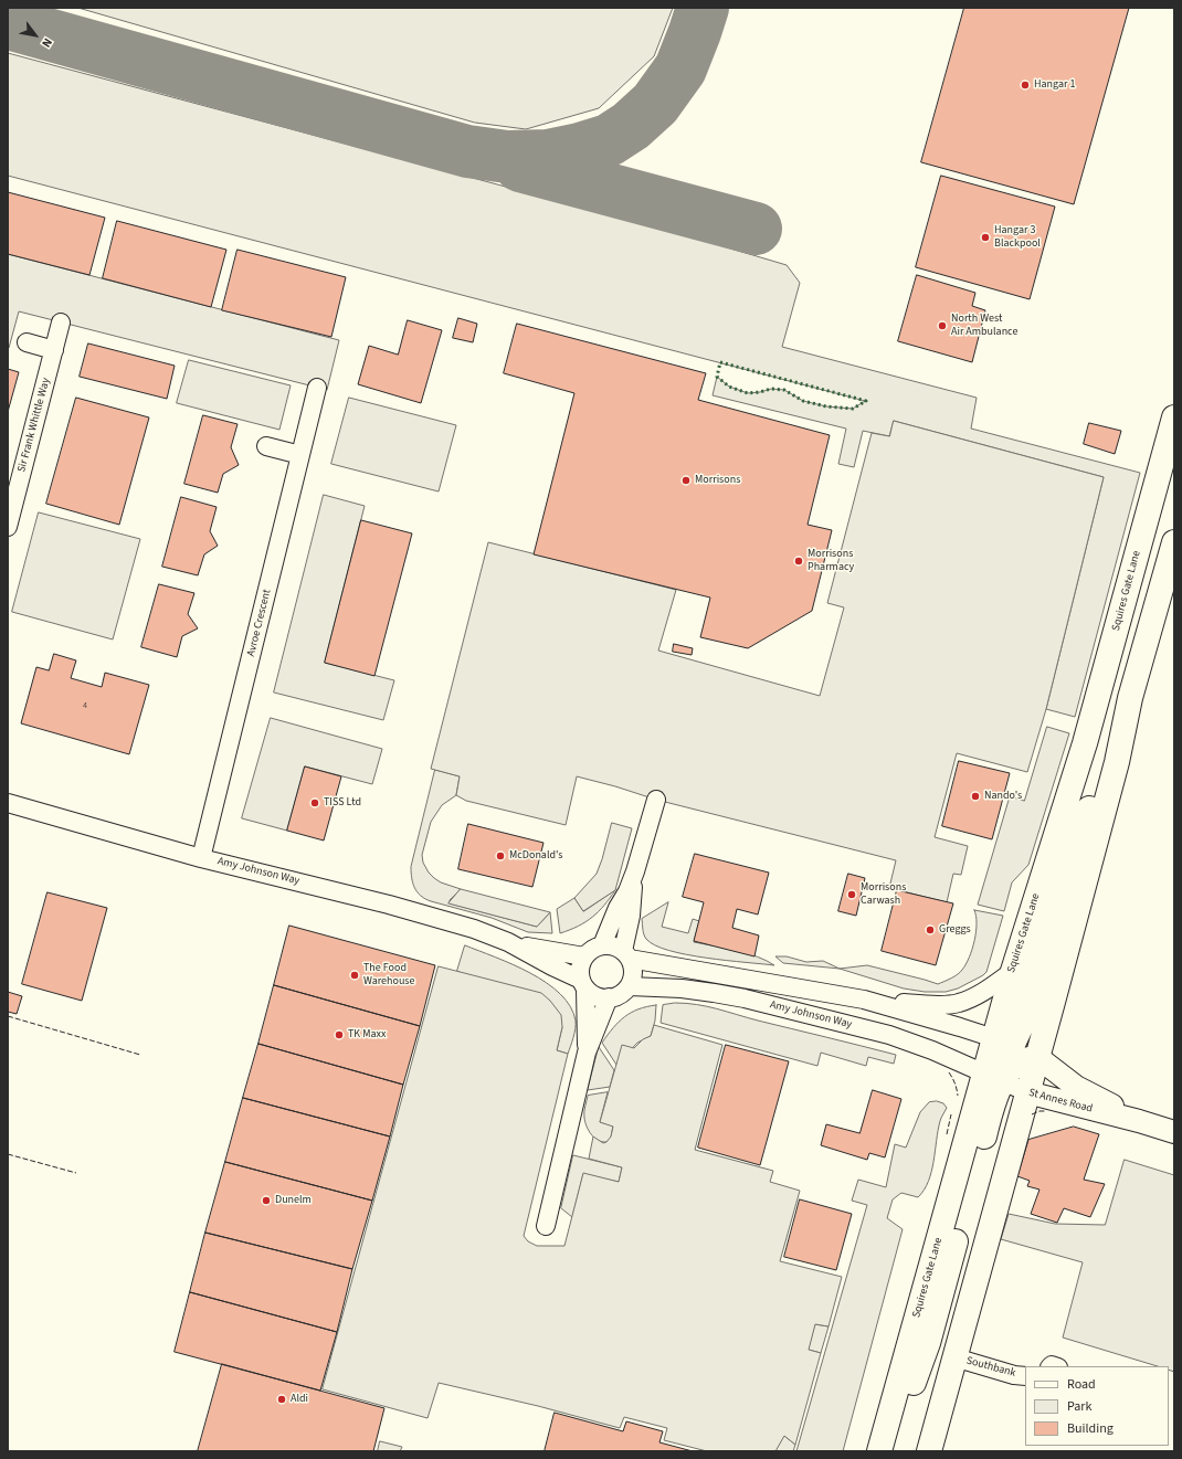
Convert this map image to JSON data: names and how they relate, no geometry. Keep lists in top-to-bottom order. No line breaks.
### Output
{"streets":{"main road":["Squires Gate Lane"],"street":["Sir Frank Whittle Way","Avroe Crescent","Amy Johnson Way","St Annes Road","Southbank"]},"crossings":[["Squires Gate Lane","Amy Johnson Way"],["Squires Gate Lane","St Annes Road"],["Avroe Crescent","Amy Johnson Way"],["Amy Johnson Way","St Annes Road"]],"places":["Hangar 1","Hangar 3 Blackpool","North West Air Ambulance","Morrisons","Morrisons Pharmacy","Nando's","TISS Ltd","McDonald's","Morrisons Carwash","Greggs","The Food Warehouse","TK Maxx","Dunelm","Aldi"],"house_numbers":["4"],"legend":["Road","Park","Building"],"north":"bottom right"}
